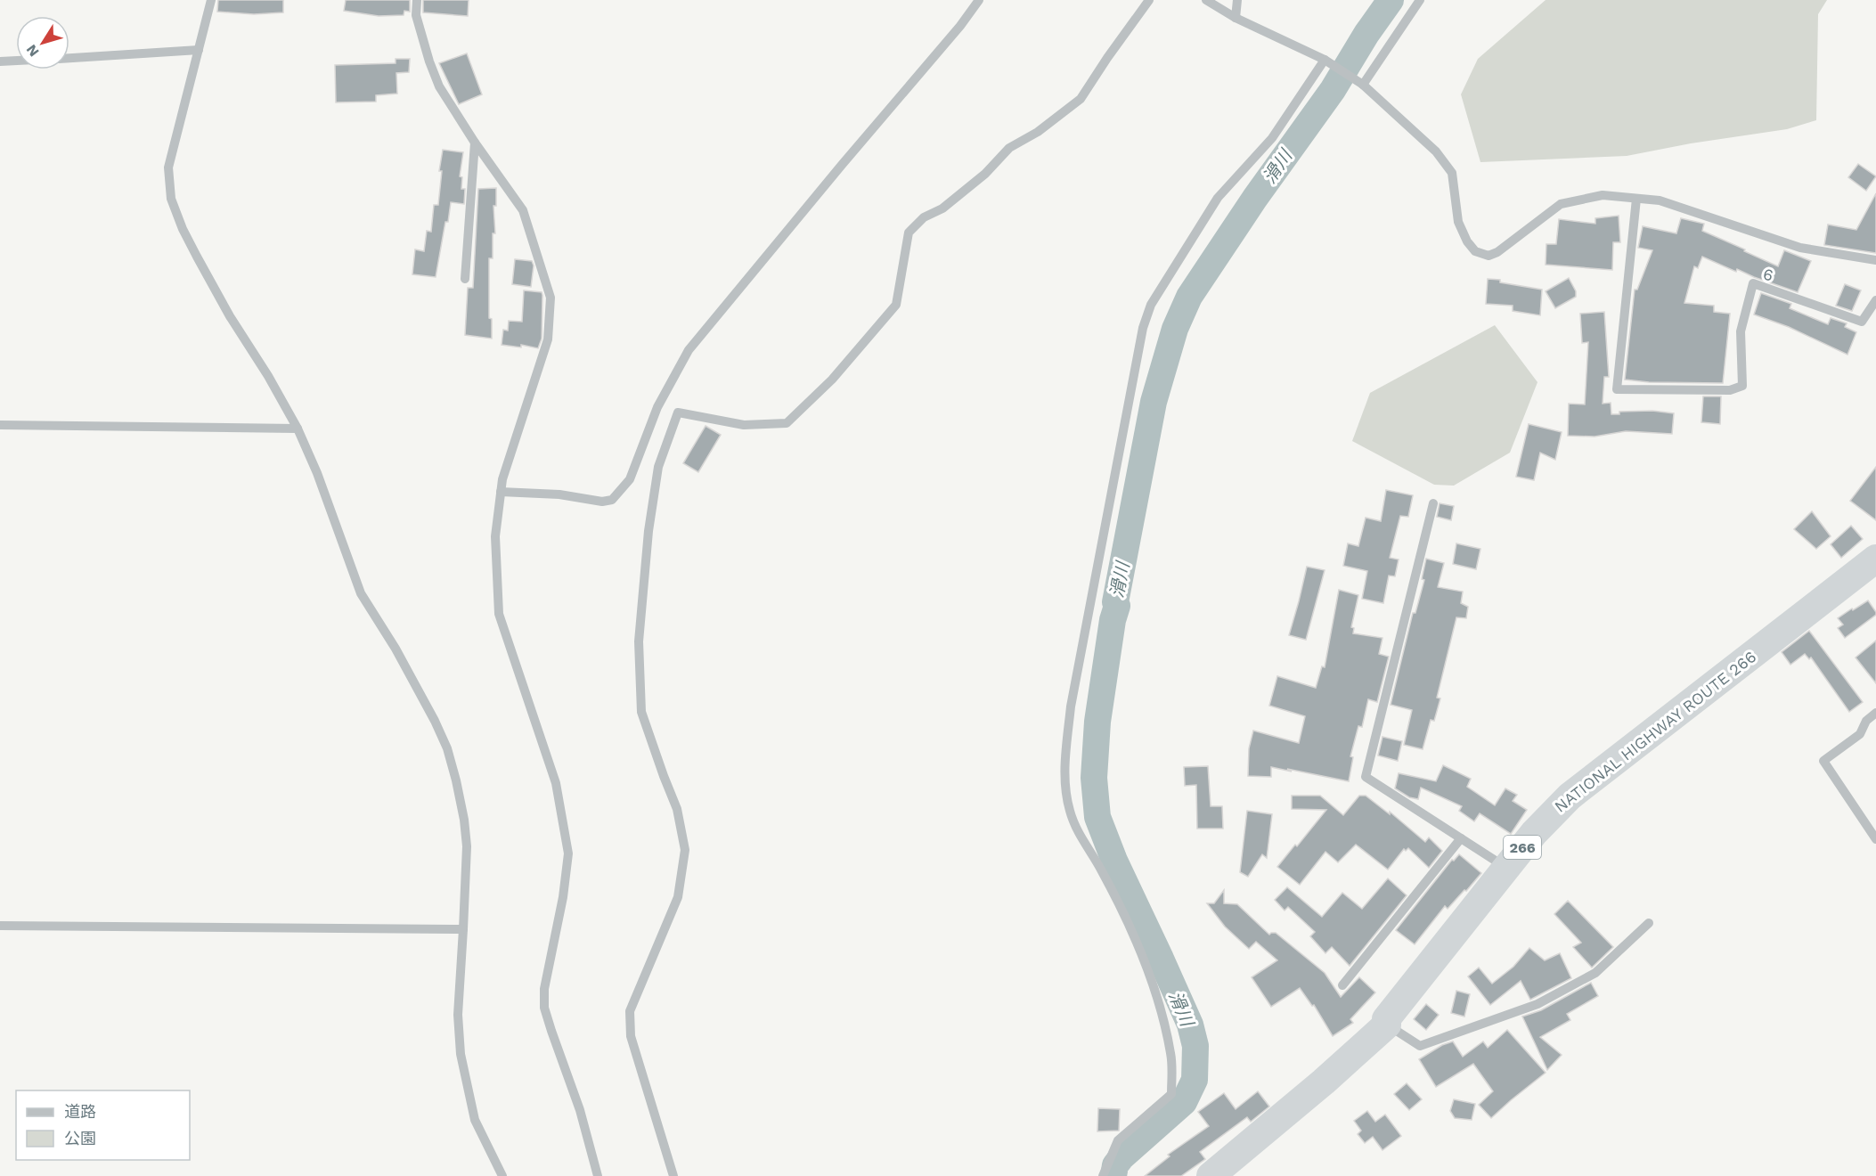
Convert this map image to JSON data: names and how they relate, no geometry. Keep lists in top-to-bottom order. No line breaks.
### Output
{"streets":{"highway":["NATIONAL HIGHWAY ROUTE 266","266"],"street":["6"]},"water":["滑川"],"legend":["道路","公園"],"north":"bottom left"}
